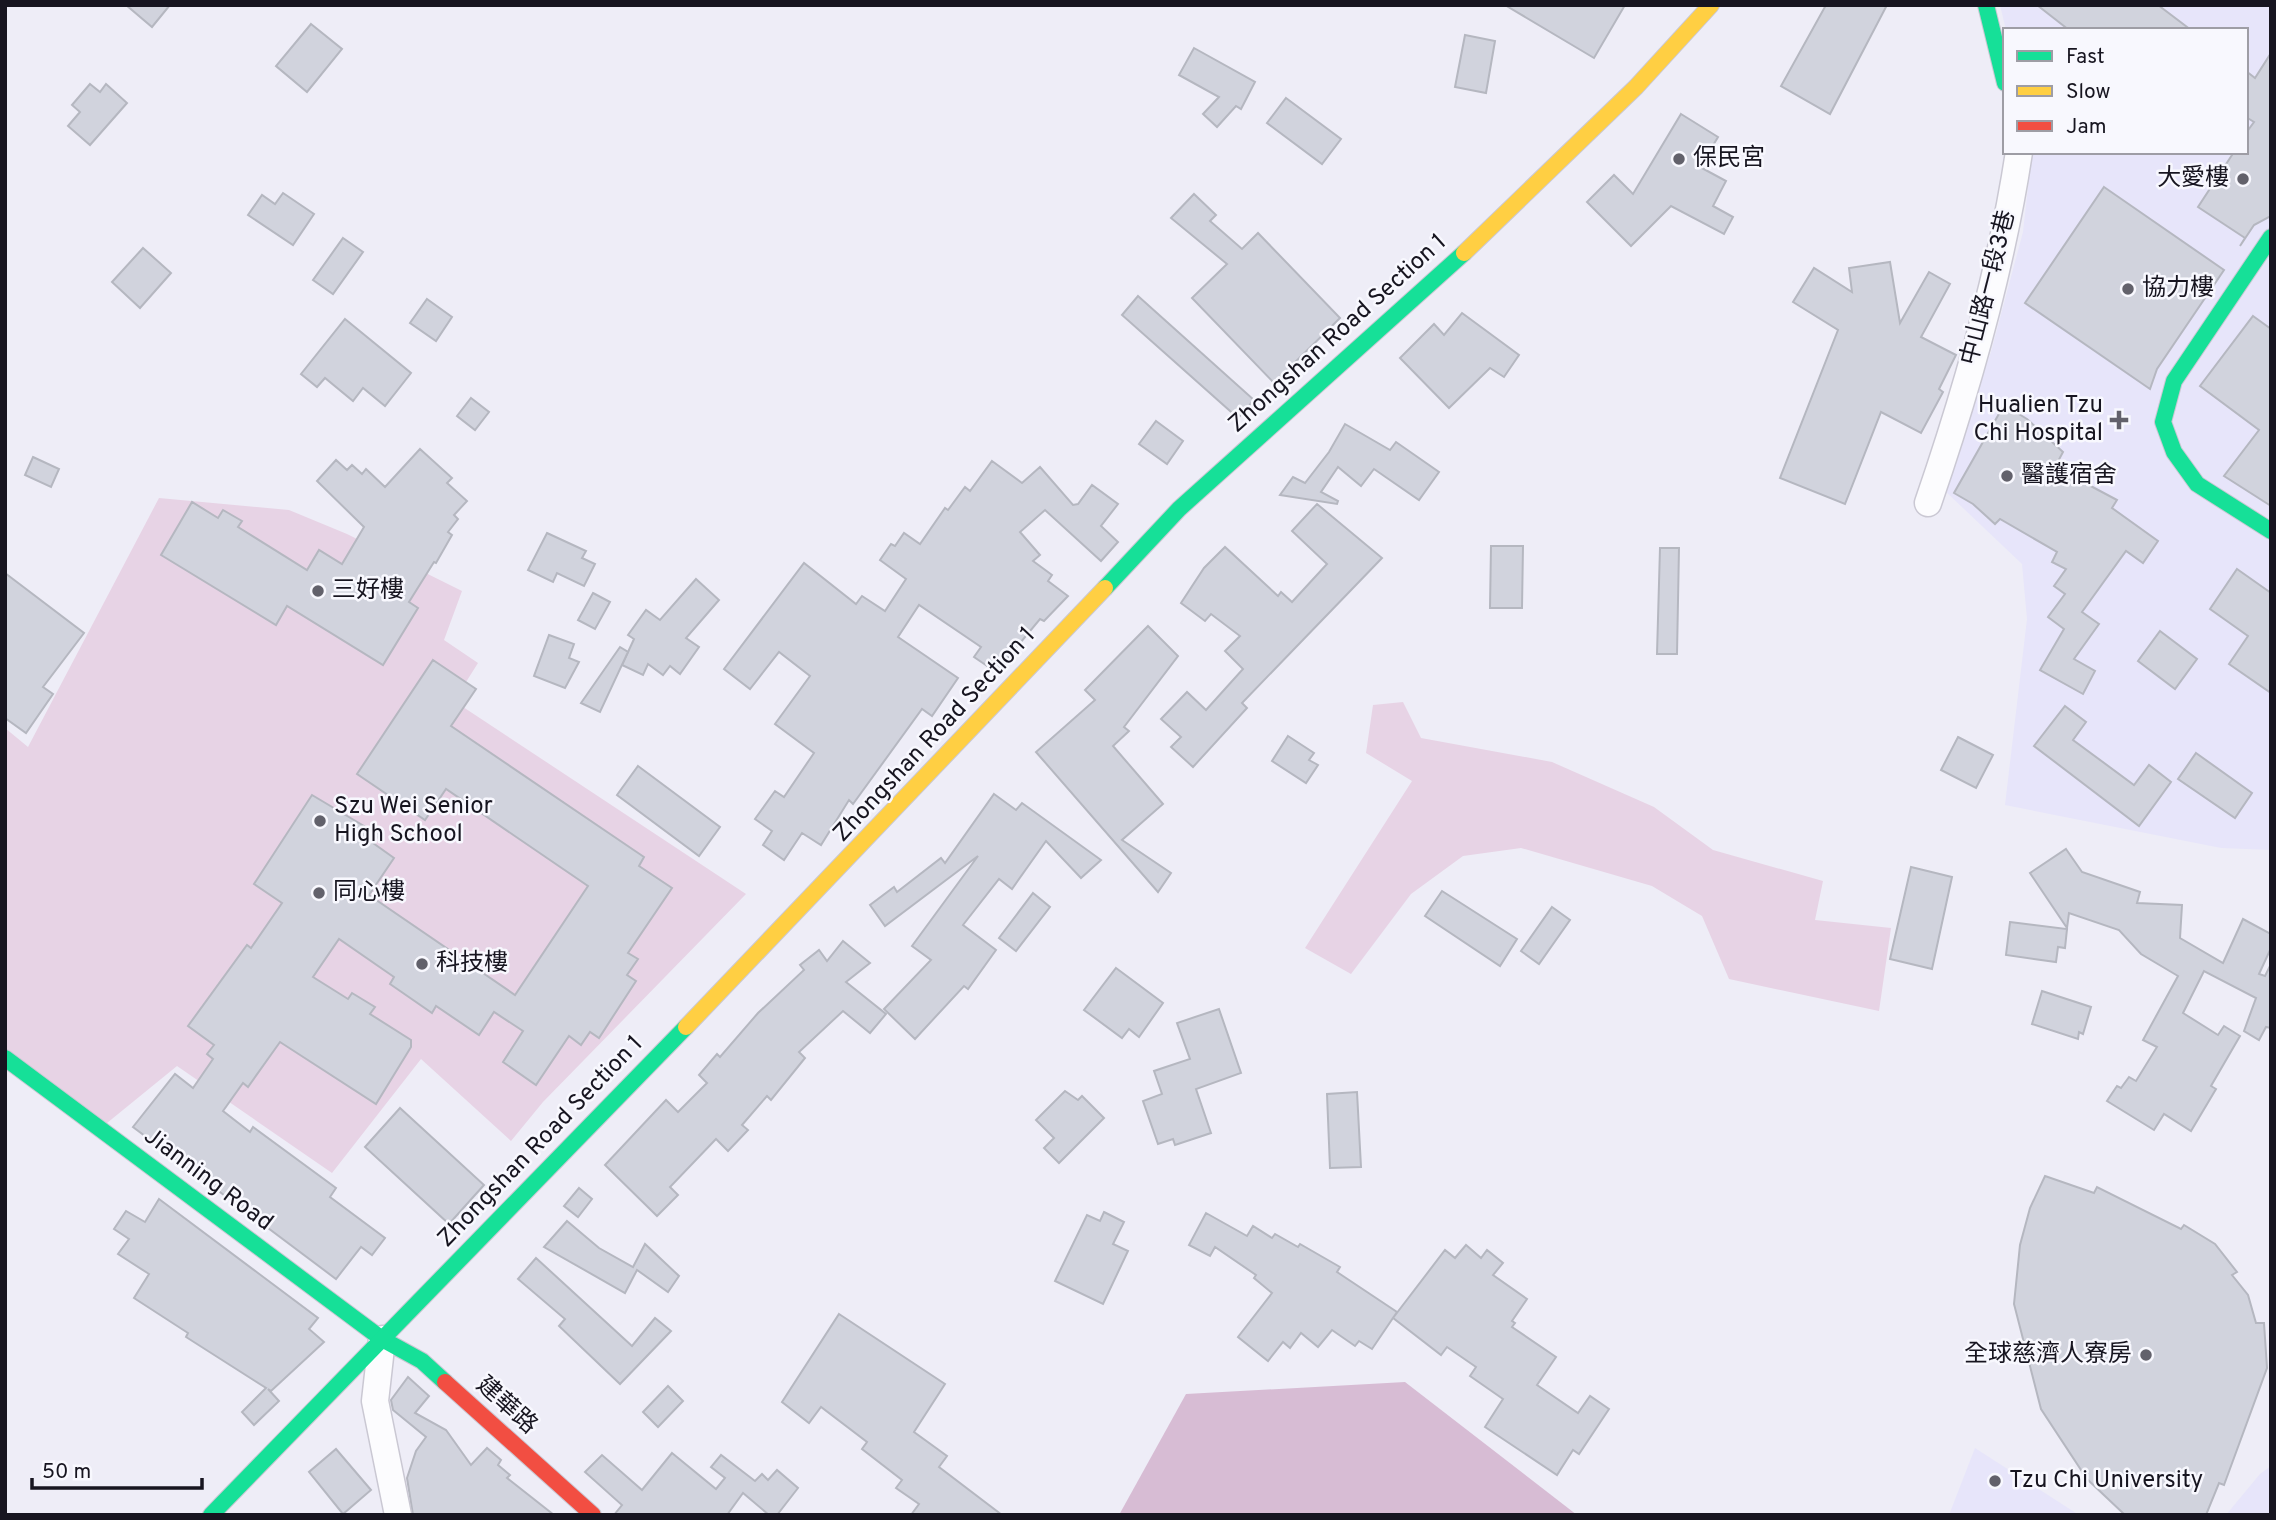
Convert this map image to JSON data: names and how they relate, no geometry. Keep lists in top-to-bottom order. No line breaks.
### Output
{"streets":{"street":["中山路一段3巷","Zhongshan Road Section 1","Jianning Road","建華路"]},"crossings":[["Zhongshan Road Section 1","Jianning Road"],["Zhongshan Road Section 1","建華路"],["Jianning Road","建華路"]],"places":{"other":["保民宮","大愛樓","協力樓","醫護宿舍","三好樓","Szu Wei Senior High School","同心樓","科技樓","全球慈濟人寮房","Tzu Chi University"],"health":["Hualien Tzu Chi Hospital"]},"legend":["Fast","Slow","Jam"],"scale_bar":"50 m"}
